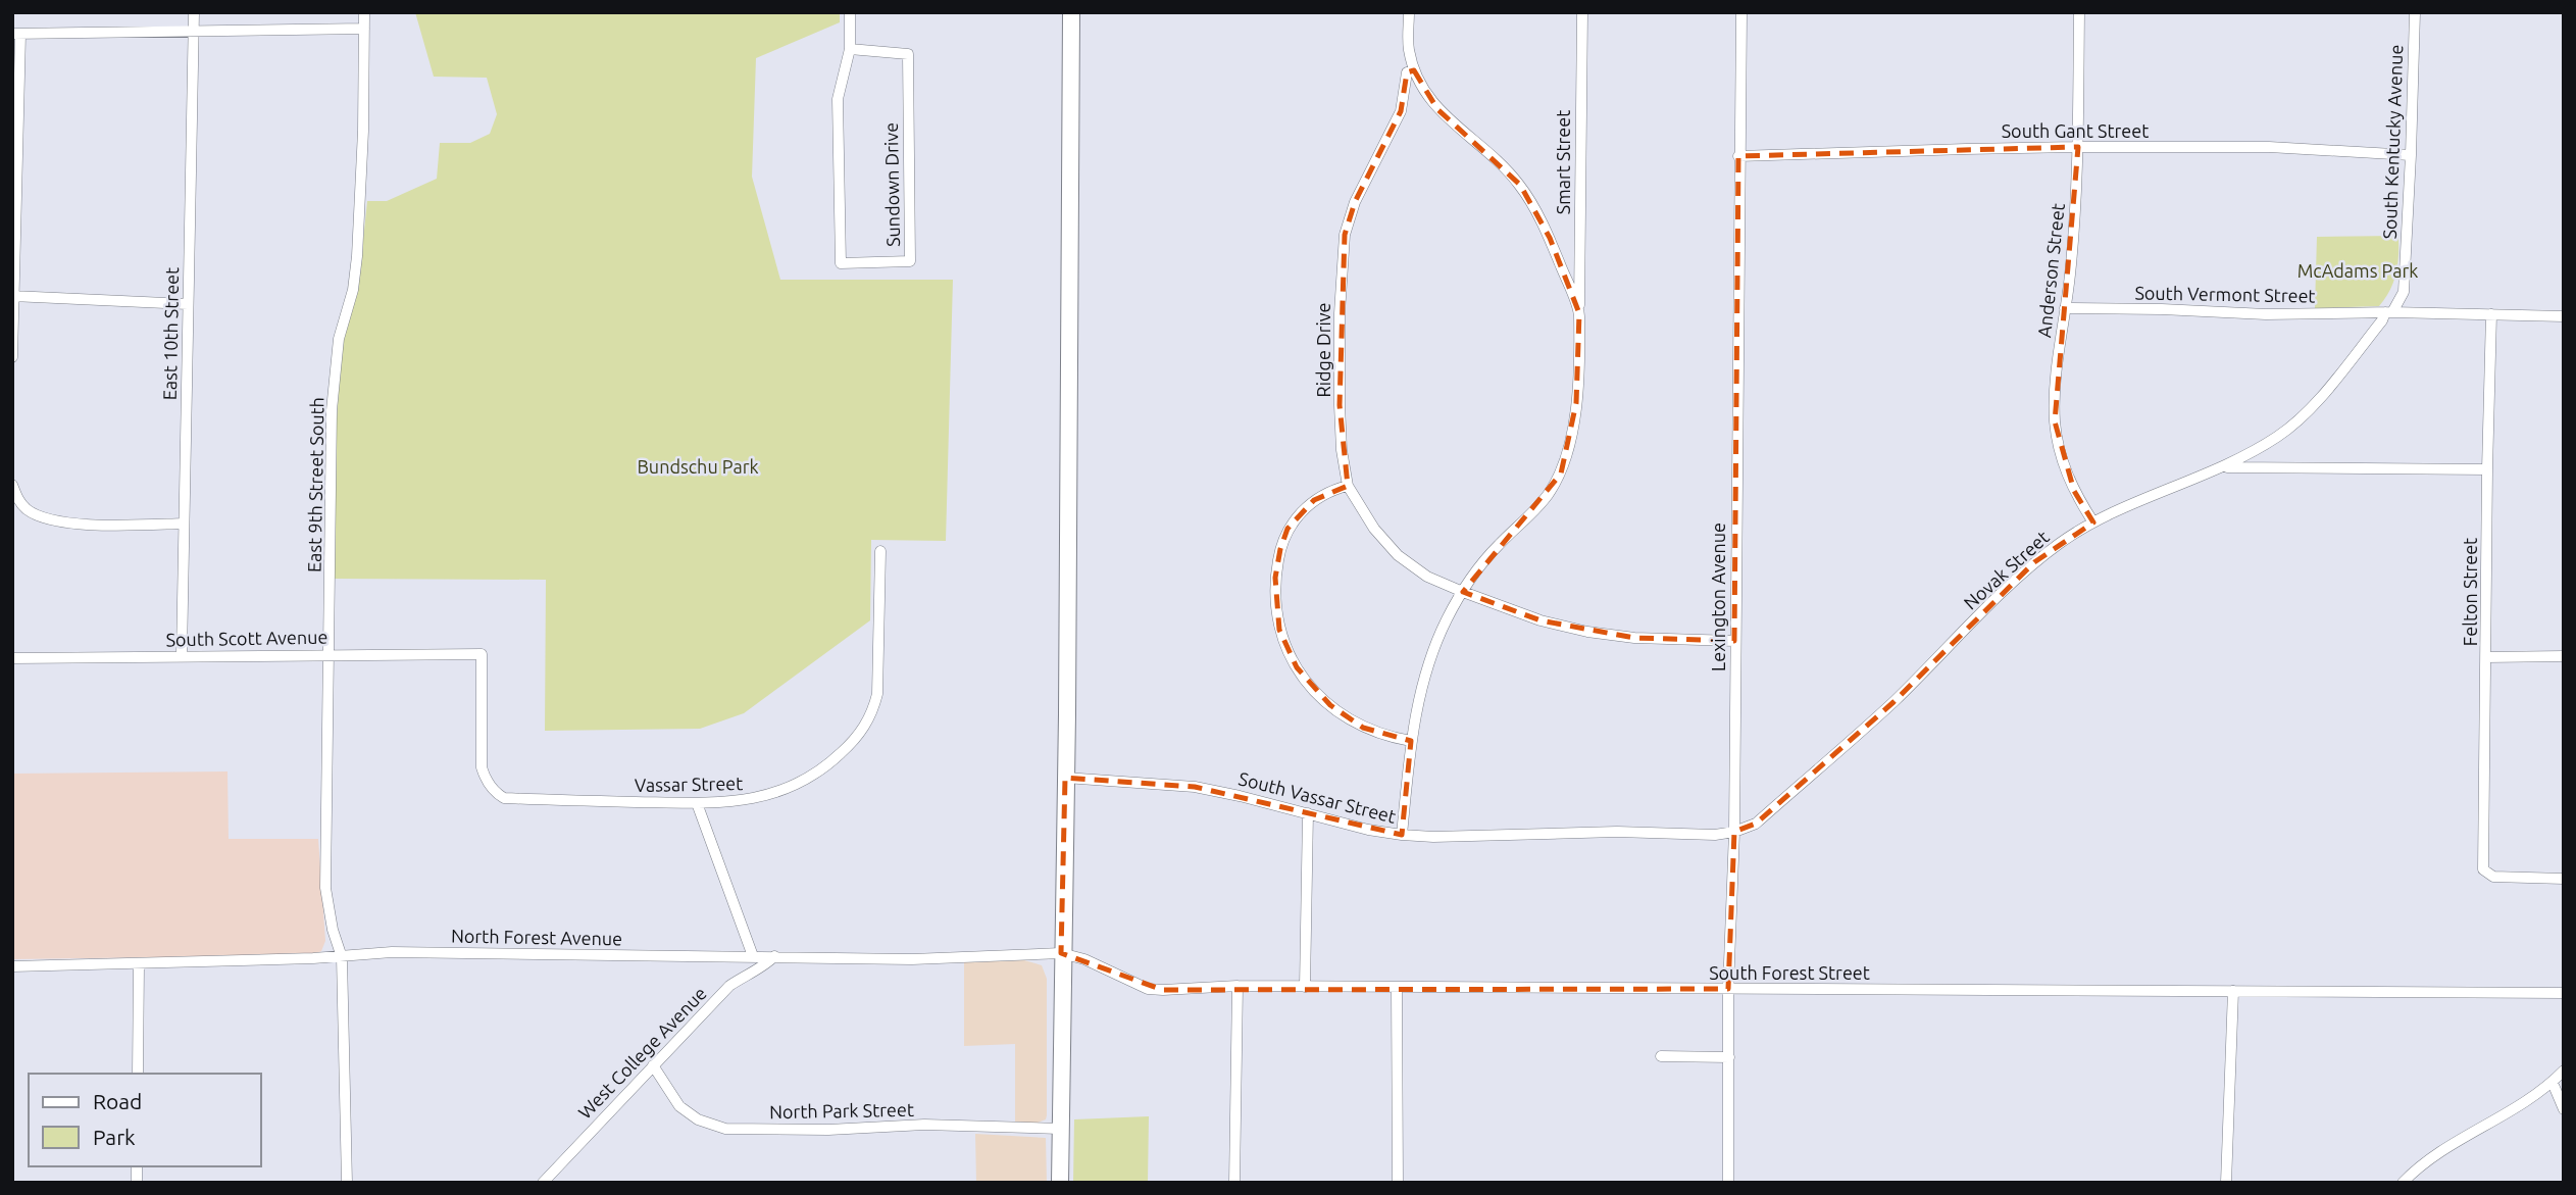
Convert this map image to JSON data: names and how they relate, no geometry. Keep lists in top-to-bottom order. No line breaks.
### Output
{"streets":{"street":["South Gant Street","South Kentucky Avenue","Smart Street","Sundown Drive","Anderson Street","South Vermont Street","East 10th Street","Ridge Drive","East 9th Street South","Novak Street","Felton Street","Lexington Avenue","South Scott Avenue","Vassar Street","South Vassar Street","North Forest Avenue","South Forest Street","West College Avenue","North Park Street"]},"crossings":[["South Gant Street","South Kentucky Avenue"],["South Gant Street","Anderson Street"],["South Gant Street","Lexington Avenue"],["South Kentucky Avenue","South Vermont Street"],["South Kentucky Avenue","Novak Street"],["Smart Street","Ridge Drive"],["Smart Street","South Vassar Street"],["Anderson Street","South Vermont Street"],["Anderson Street","Novak Street"],["South Vermont Street","Novak Street"],["South Vermont Street","Felton Street"],["East 10th Street","South Scott Avenue"],["Ridge Drive","Lexington Avenue"],["East 9th Street South","South Scott Avenue"],["East 9th Street South","North Forest Avenue"],["Novak Street","Lexington Avenue"],["Novak Street","South Vassar Street"],["Lexington Avenue","South Vassar Street"],["Lexington Avenue","South Forest Street"],["South Scott Avenue","Vassar Street"],["North Forest Avenue","South Forest Street"],["North Forest Avenue","West College Avenue"],["West College Avenue","North Park Street"]],"parks":["McAdams Park","Bundschu Park"],"legend":["Road","Park"]}
